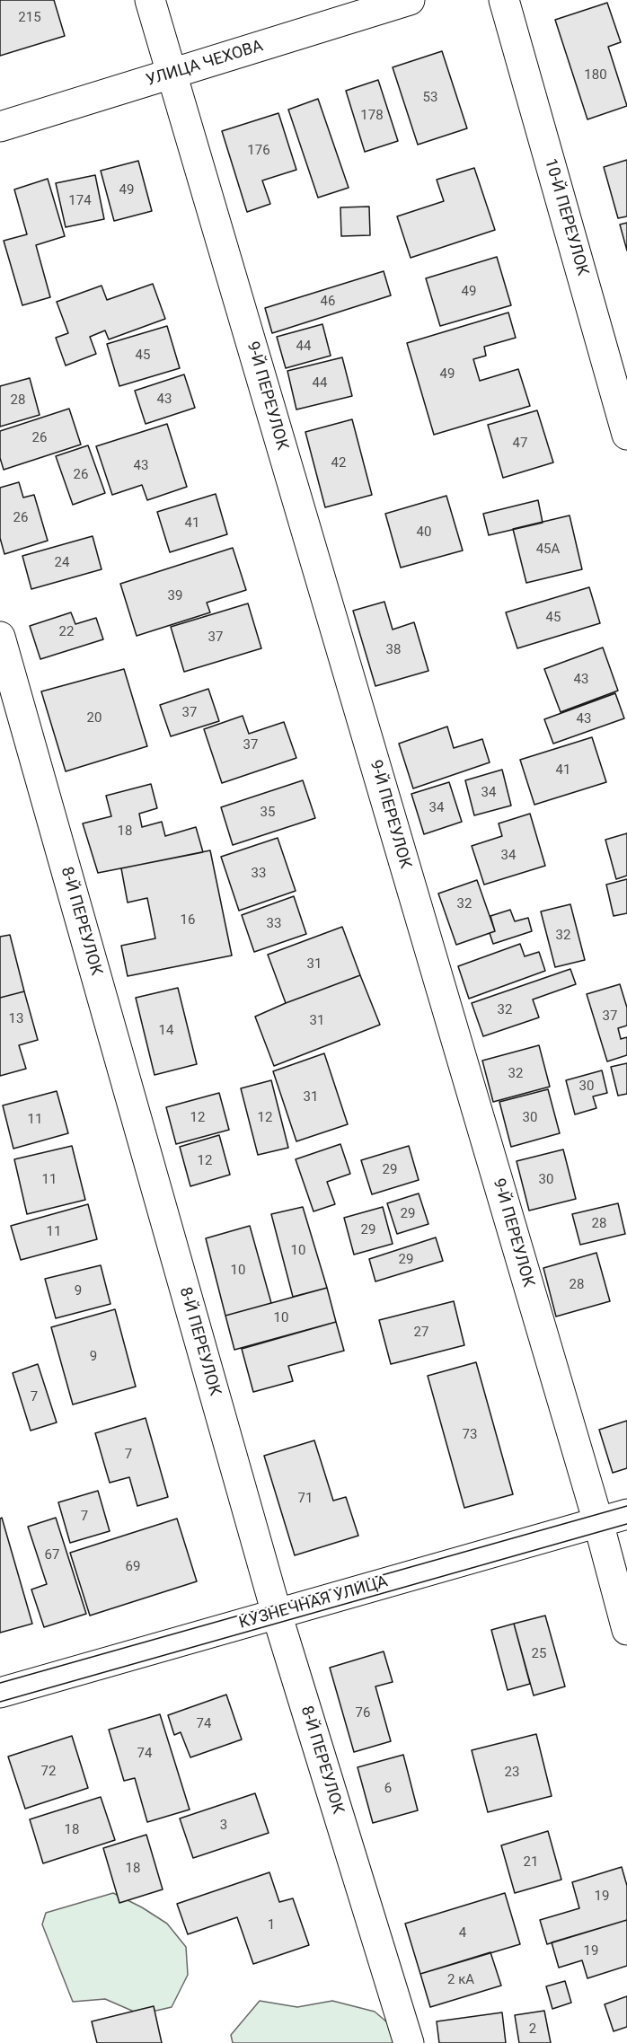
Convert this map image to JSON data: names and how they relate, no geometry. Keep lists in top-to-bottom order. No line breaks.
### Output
{"streets":{"street":["УЛИЦА ЧЕХОВА","10-Й ПЕРЕУЛОК","9-Й ПЕРЕУЛОК","8-Й ПЕРЕУЛОК","КУЗНЕЧНАЯ УЛИЦА"]},"crossings":[["УЛИЦА ЧЕХОВА","9-Й ПЕРЕУЛОК"],["9-Й ПЕРЕУЛОК","КУЗНЕЧНАЯ УЛИЦА"],["8-Й ПЕРЕУЛОК","КУЗНЕЧНАЯ УЛИЦА"]],"house_numbers":["215","180","53","178","176","49","174","49","46","44","45","49","44","43","28","26","47","42","43","26","26","41","40","45А","24","39","45","22","37","38","43","37","20","43","37","41","34","34","35","18","34","33","32","16","33","32","31","32","37","13","31","14","32","30","31","12","12","30","11","12","29","11","30","29","28","29","11","10","29","10","28","9","10","27","9","7","73","7","71","7","67","69","25","76","74","74","72","23","6","3","18","21","18","19","1","4","19","2 кА","2"]}
